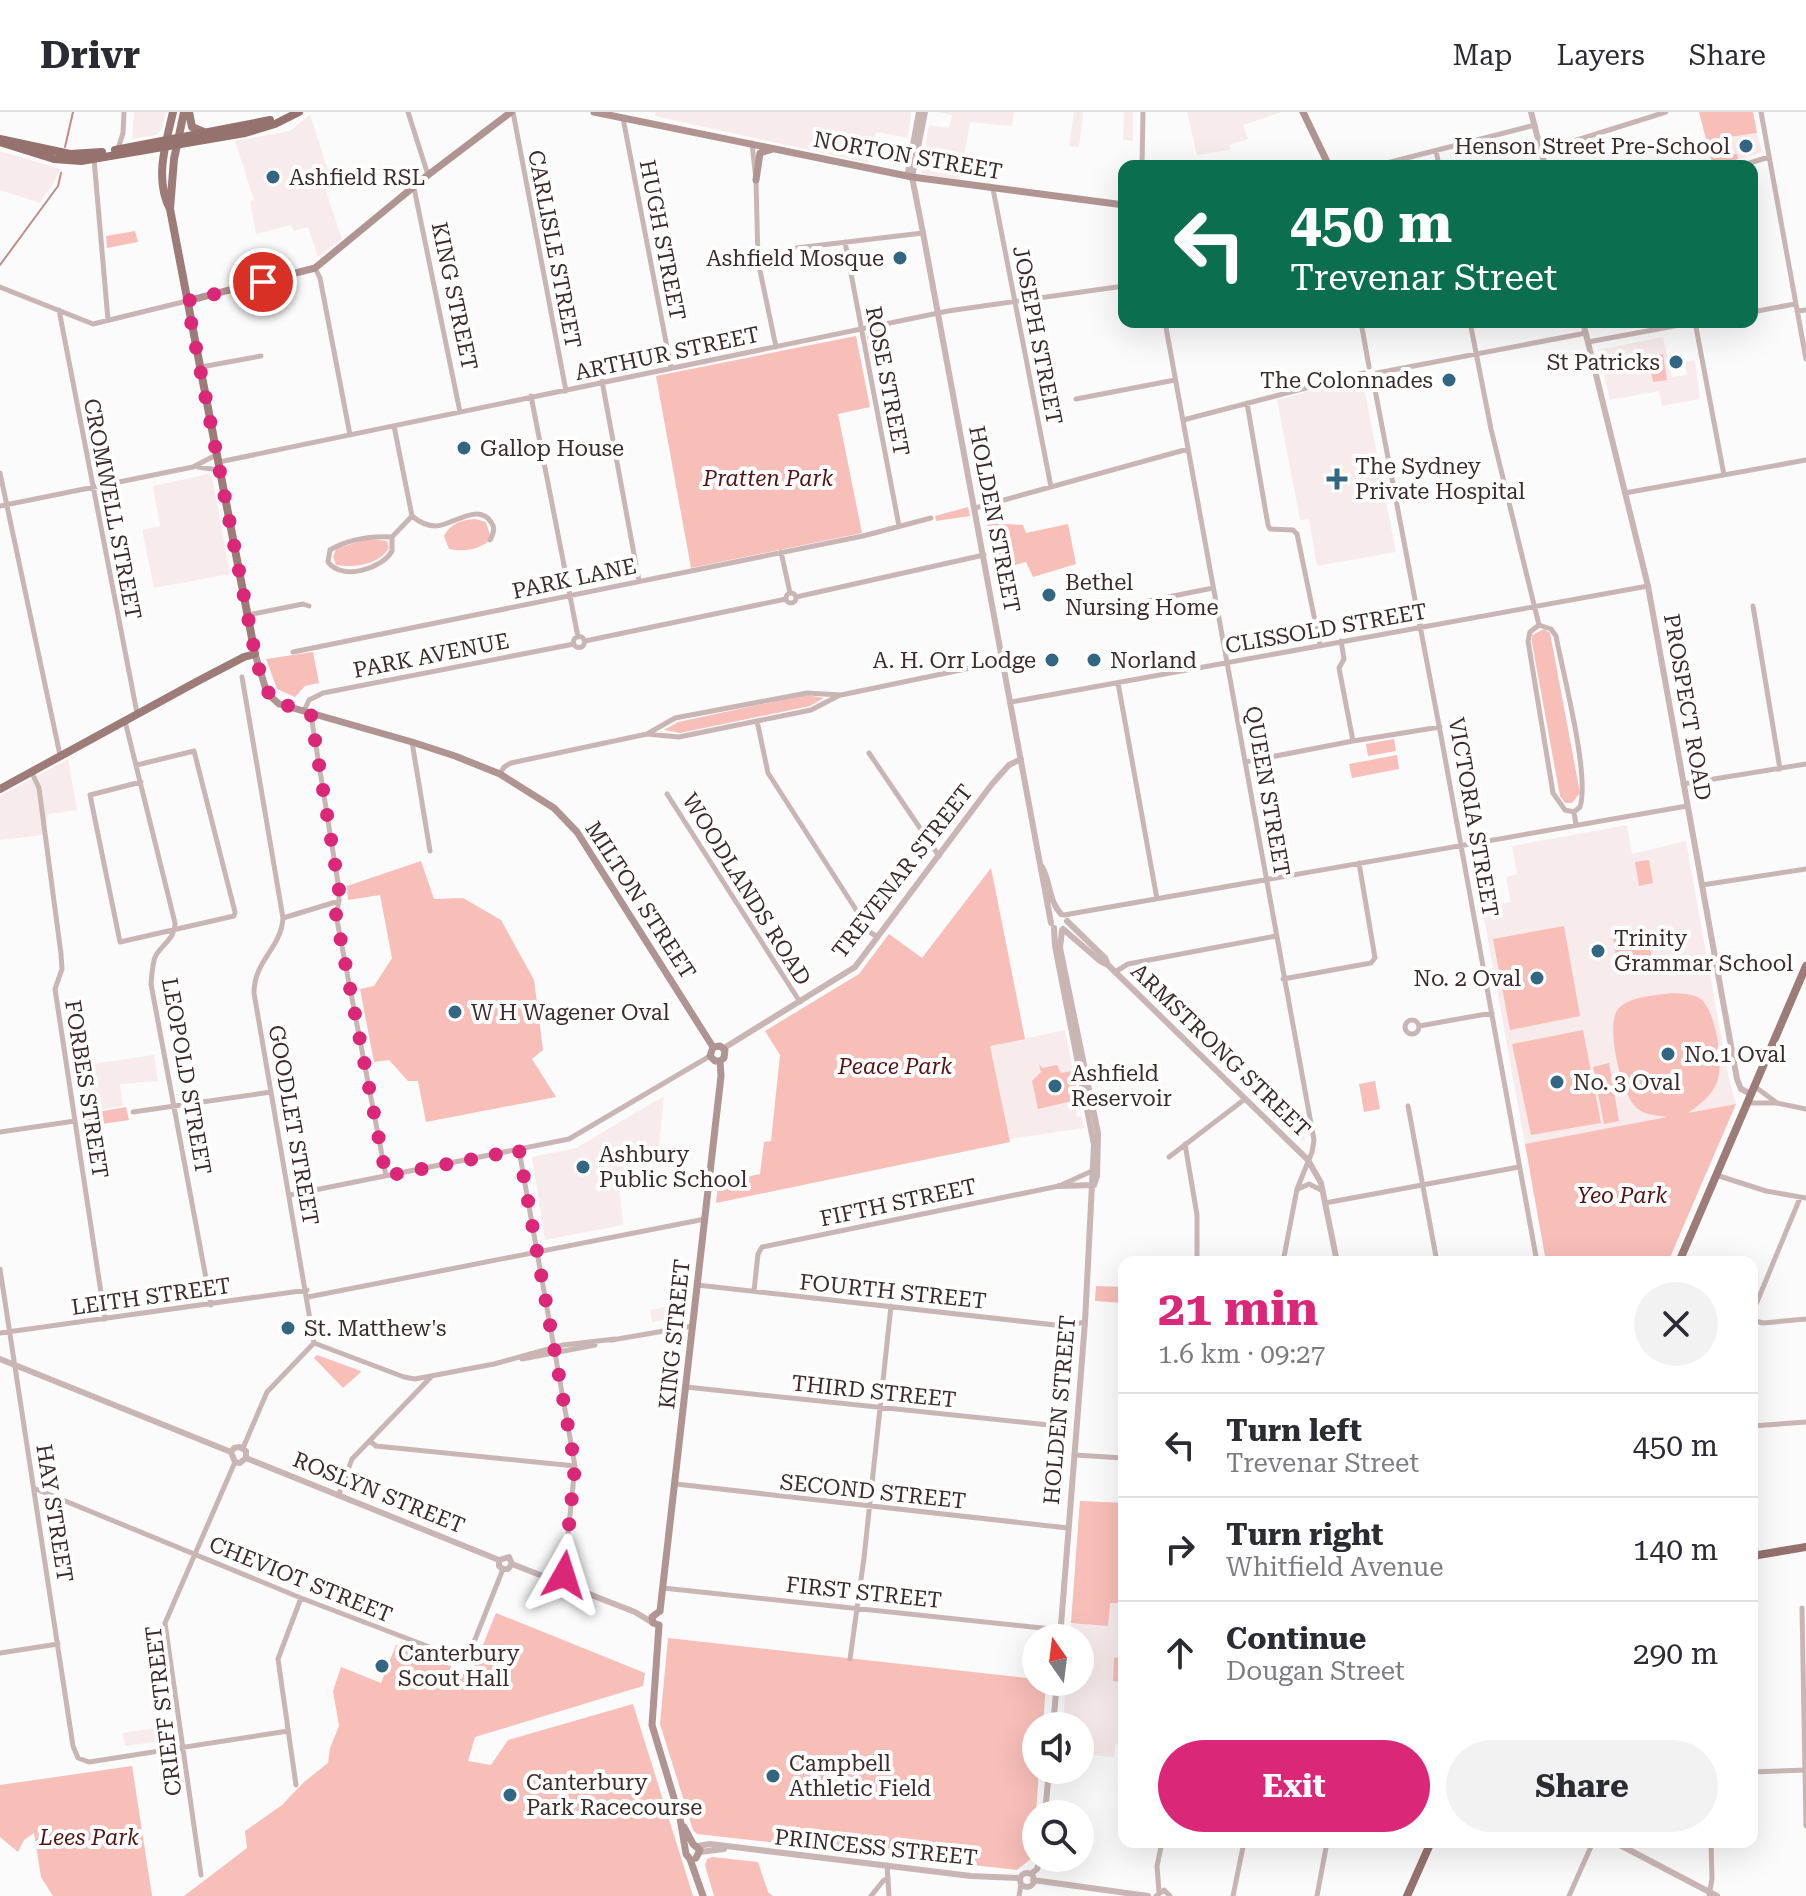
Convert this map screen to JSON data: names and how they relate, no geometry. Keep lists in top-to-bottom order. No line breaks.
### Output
{"streets":{"main road":["NORTON STREET","KING STREET","MILTON STREET"],"street":["HUGH STREET","CARLISLE STREET","JOSEPH STREET","ARTHUR STREET","ROSE STREET","CROMWELL STREET","HOLDEN STREET","PARK LANE","CLISSOLD STREET","PARK AVENUE","PROSPECT ROAD","QUEEN STREET","VICTORIA STREET","TREVENAR STREET","WOODLANDS ROAD","ARMSTRONG STREET","LEOPOLD STREET","FORBES STREET","GOODLET STREET","FIFTH STREET","FOURTH STREET","LEITH STREET","THIRD STREET","SECOND STREET","ROSLYN STREET","HAY STREET","CHEVIOT STREET","FIRST STREET","CRIEFF STREET","PRINCESS STREET"]},"crossings":[["NORTON STREET","HUGH STREET"],["NORTON STREET","JOSEPH STREET"],["NORTON STREET","HOLDEN STREET"],["HUGH STREET","ARTHUR STREET"],["CARLISLE STREET","ARTHUR STREET"],["KING STREET","ARTHUR STREET"],["KING STREET","TREVENAR STREET"],["KING STREET","MILTON STREET"],["KING STREET","FOURTH STREET"],["KING STREET","LEITH STREET"],["KING STREET","THIRD STREET"],["KING STREET","SECOND STREET"],["KING STREET","FIRST STREET"],["KING STREET","PRINCESS STREET"],["JOSEPH STREET","ARTHUR STREET"],["ARTHUR STREET","ROSE STREET"],["ARTHUR STREET","CROMWELL STREET"],["ARTHUR STREET","HOLDEN STREET"],["ARTHUR STREET","MILTON STREET"],["ROSE STREET","PARK LANE"],["HOLDEN STREET","CLISSOLD STREET"],["HOLDEN STREET","TREVENAR STREET"],["HOLDEN STREET","ARMSTRONG STREET"],["HOLDEN STREET","FIFTH STREET"],["HOLDEN STREET","FOURTH STREET"],["HOLDEN STREET","SECOND STREET"],["CLISSOLD STREET","PROSPECT ROAD"],["CLISSOLD STREET","QUEEN STREET"],["CLISSOLD STREET","VICTORIA STREET"],["PARK AVENUE","MILTON STREET"],["QUEEN STREET","ARMSTRONG STREET"],["TREVENAR STREET","WOODLANDS ROAD"],["TREVENAR STREET","MILTON STREET"],["LEOPOLD STREET","LEITH STREET"],["FORBES STREET","LEITH STREET"],["GOODLET STREET","LEITH STREET"],["FIFTH STREET","FOURTH STREET"],["LEITH STREET","HAY STREET"],["ROSLYN STREET","CHEVIOT STREET"],["ROSLYN STREET","CRIEFF STREET"],["HAY STREET","CHEVIOT STREET"],["HAY STREET","CRIEFF STREET"],["CHEVIOT STREET","CRIEFF STREET"]],"parks":["Pratten Park","Peace Park","Yeo Park","Lees Park"],"places":{"other":["Henson Street Pre-School","Ashfield RSL","Ashfield Mosque","St Patricks","The Colonnades","Gallop House","Bethel Nursing Home","A. H. Orr Lodge","Norland","Trinity Grammar School","No. 2 Oval","W H Wagener Oval","No.1 Oval","No. 3 Oval","Ashfield Reservoir","Ashbury Public School","St. Matthew's","Canterbury Scout Hall","Campbell Athletic Field","Canterbury Park Racecourse"],"health":["The Sydney Private Hospital"]},"north":"top","page":{"header":"Drivr","nav":["Map","Layers","Share"],"turn":["450 m","Trevenar Street"],"heading":["21 min","1.6 km · 09:27"],"list":[{"name":"Turn left","note":"Trevenar Street","value":"450 m"},{"name":"Turn right","note":"Whitfield Avenue","value":"140 m"},{"name":"Continue","note":"Dougan Street","value":"290 m"}],"buttons":["Exit","Share"]}}
